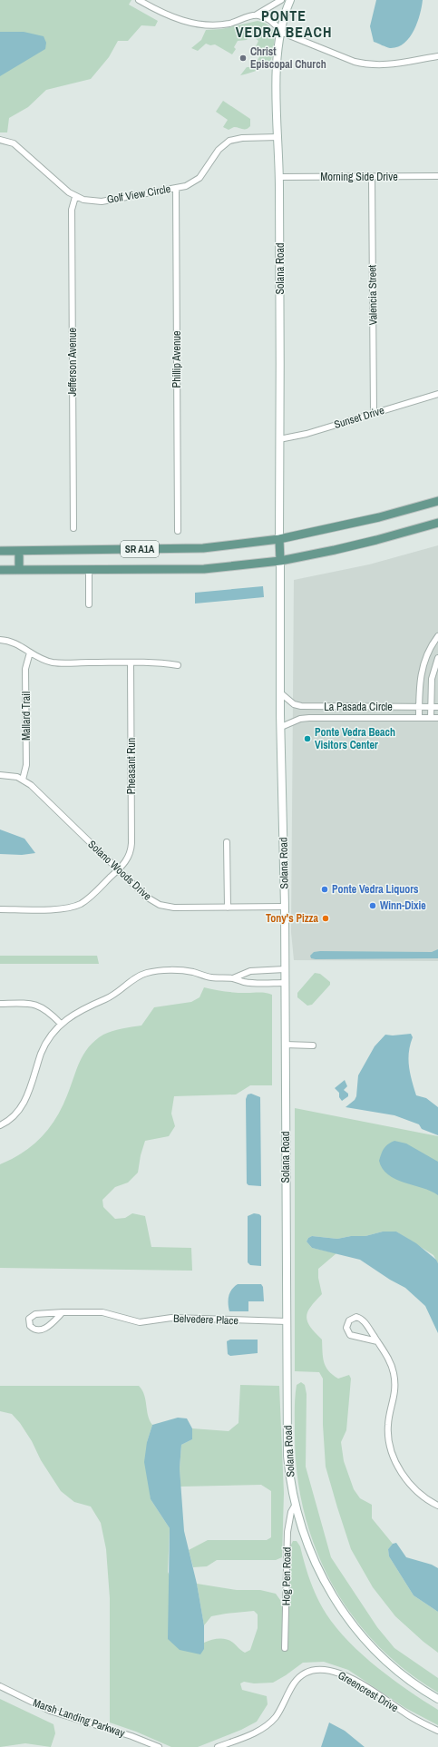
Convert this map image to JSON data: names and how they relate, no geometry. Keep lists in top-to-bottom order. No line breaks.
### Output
{"streets":{"main road":["SR A1A"],"street":["Morning Side Drive","Golf View Circle","Solana Road","Valencia Street","Phillip Avenue","Jefferson Avenue","Sunset Drive","La Pasada Circle","Mallard Trail","Pheasant Run","Solano Woods Drive","Belvedere Place","Hog Pen Road","Greencrest Drive","Marsh Landing Parkway"]},"crossings":[["Morning Side Drive","Solana Road"],["Morning Side Drive","Valencia Street"],["Golf View Circle","Solana Road"],["Golf View Circle","Phillip Avenue"],["Golf View Circle","Jefferson Avenue"],["Solana Road","Sunset Drive"],["Solana Road","SR A1A"],["Solana Road","La Pasada Circle"],["Solana Road","Solano Woods Drive"],["Solana Road","Belvedere Place"],["Solana Road","Hog Pen Road"],["Valencia Street","Sunset Drive"],["Mallard Trail","Solano Woods Drive"],["Pheasant Run","Solano Woods Drive"]],"districts":["PONTE VEDRA BEACH"],"places":["Christ Episcopal Church","Ponte Vedra Beach Visitors Center","Ponte Vedra Liquors","Winn-Dixie","Tony's Pizza"]}
